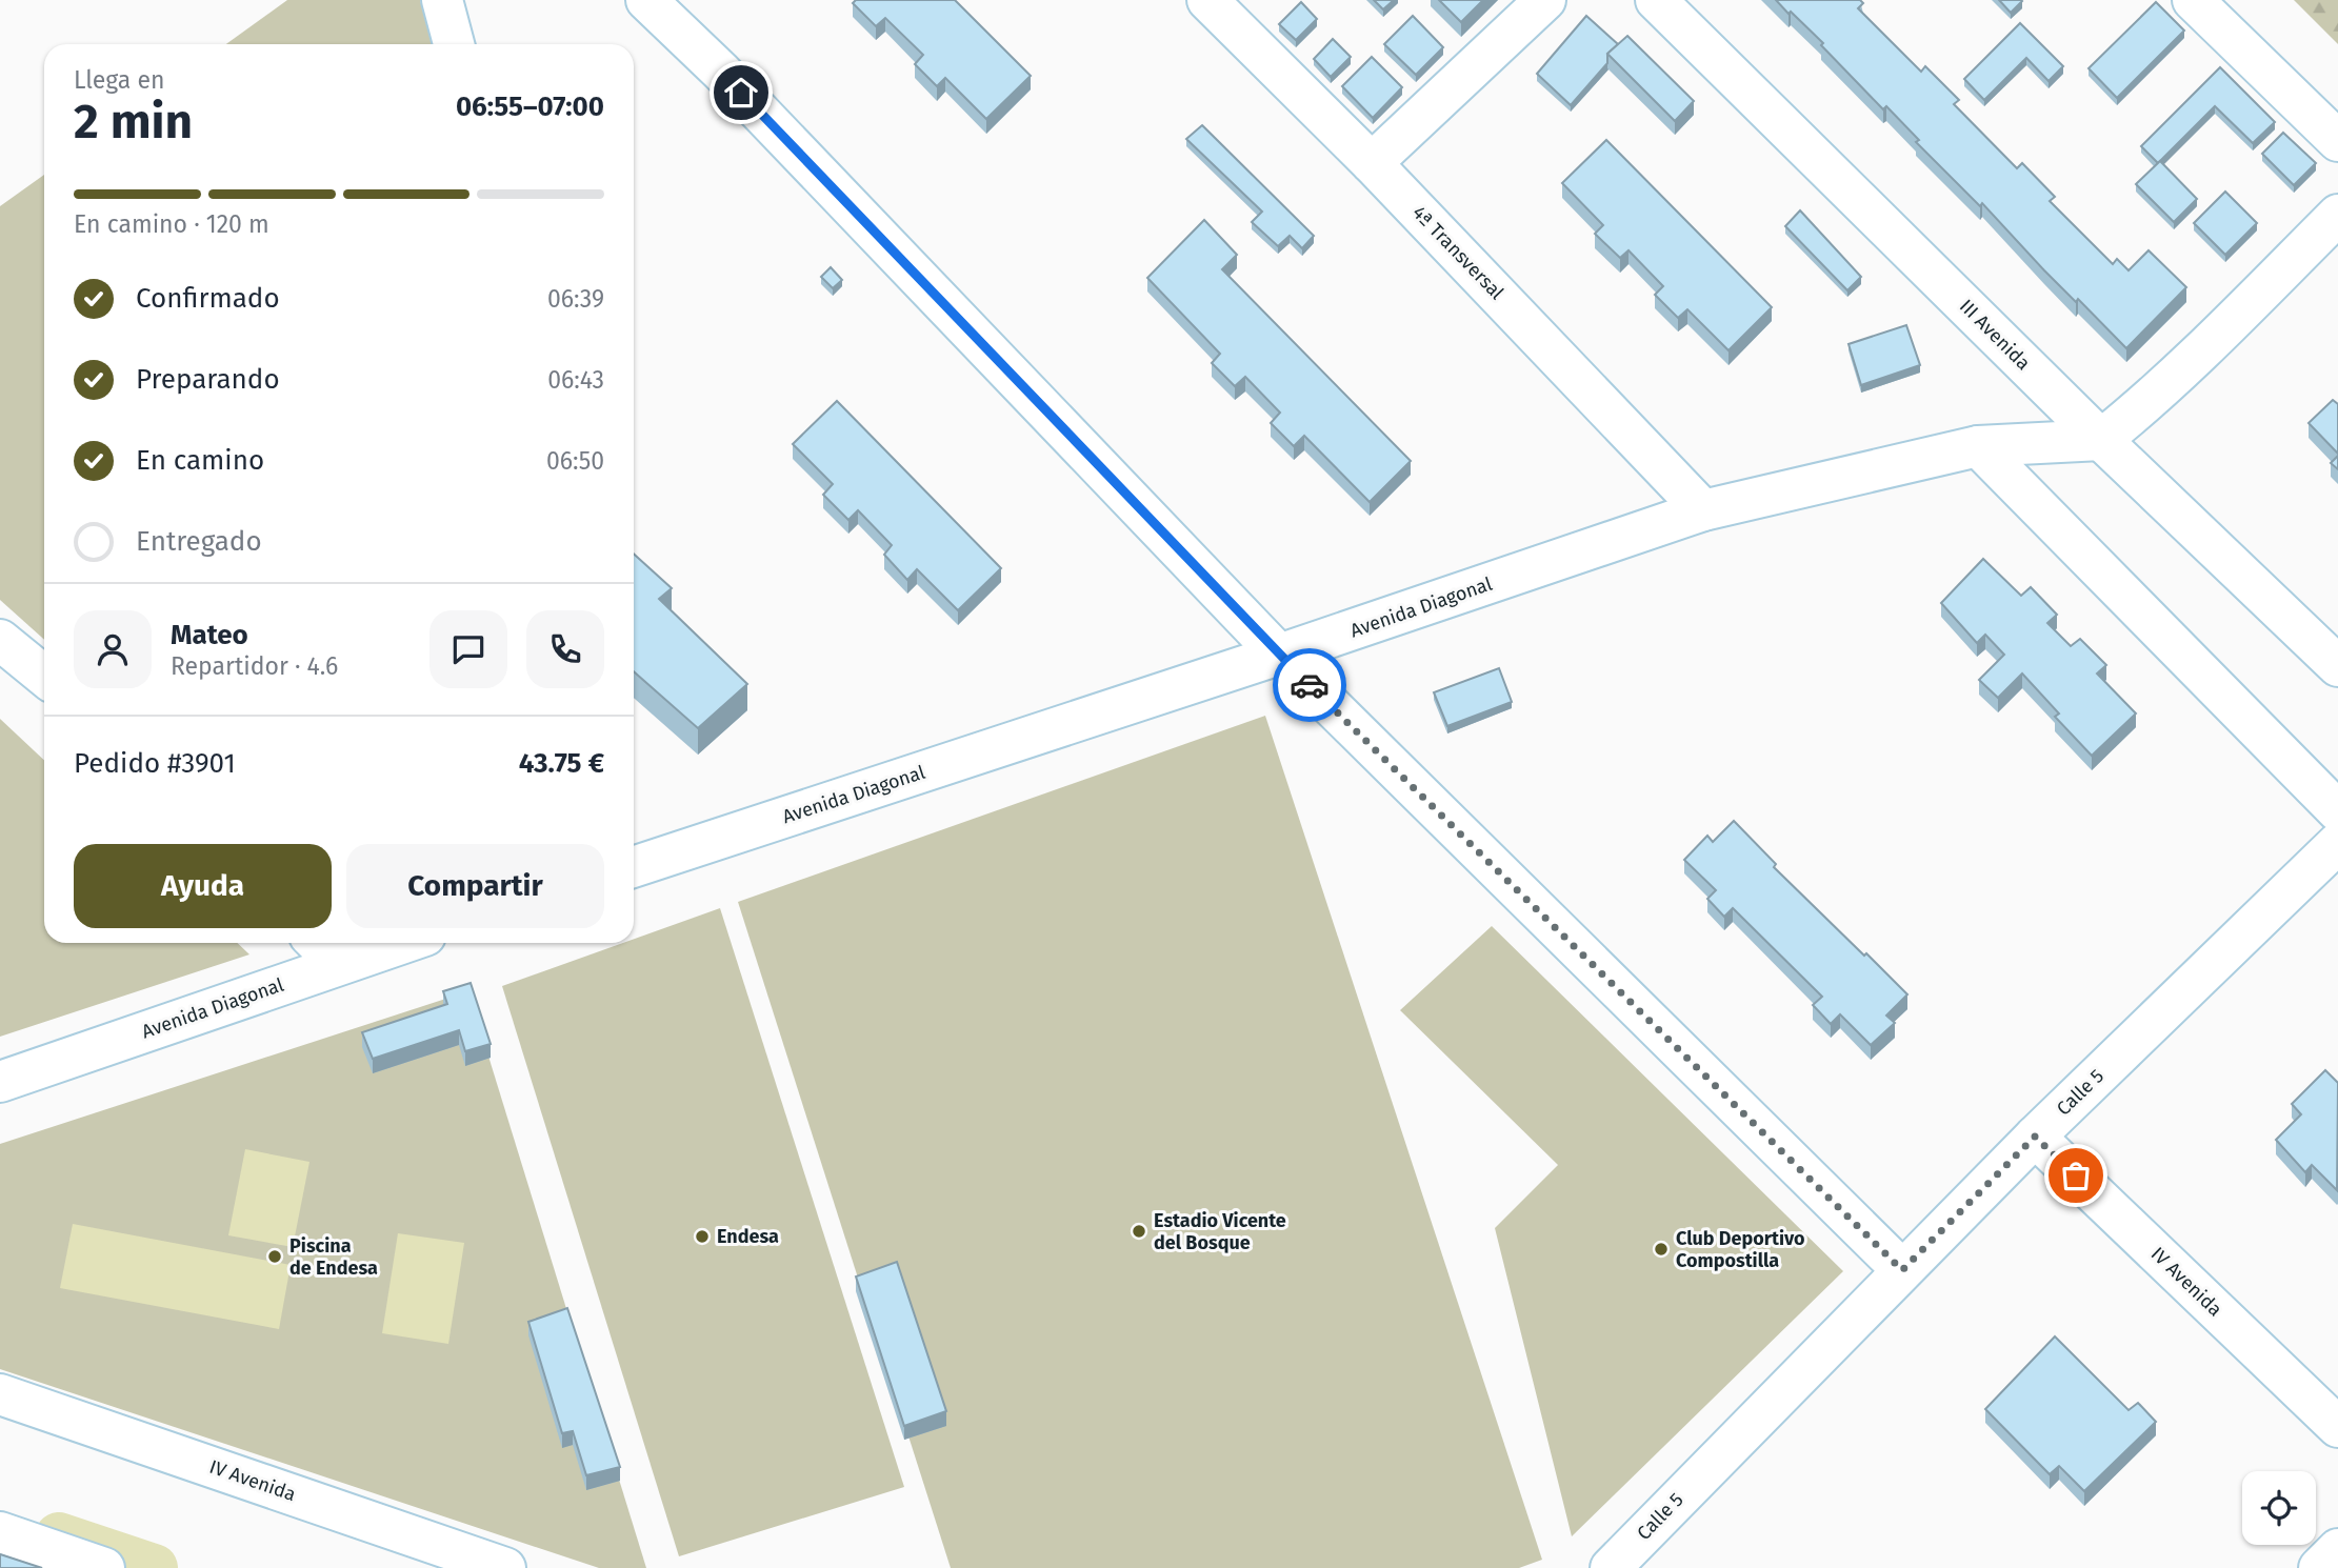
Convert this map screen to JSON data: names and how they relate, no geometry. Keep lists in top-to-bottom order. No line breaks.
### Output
{"streets":{"street":["4ª Transversal","III Avenida","Avenida Diagonal","Calle 5","IV Avenida"]},"crossings":[["4ª Transversal","Avenida Diagonal"],["III Avenida","Avenida Diagonal"],["Calle 5","IV Avenida"]],"places":["Estadio Vicente del Bosque","Endesa","Club Deportivo Compostilla","Piscina de Endesa"],"page":{"heading":["2 min","Llega en","06:55–07:00"],"panel":["Mateo","Repartidor · 4.6","Pedido #3901","43.75 €"],"bar":"En camino · 120 m","list":[["Confirmado","06:39"],["Preparando","06:43"],["En camino","06:50"],"Entregado"],"buttons":["Ayuda","Compartir"]}}
